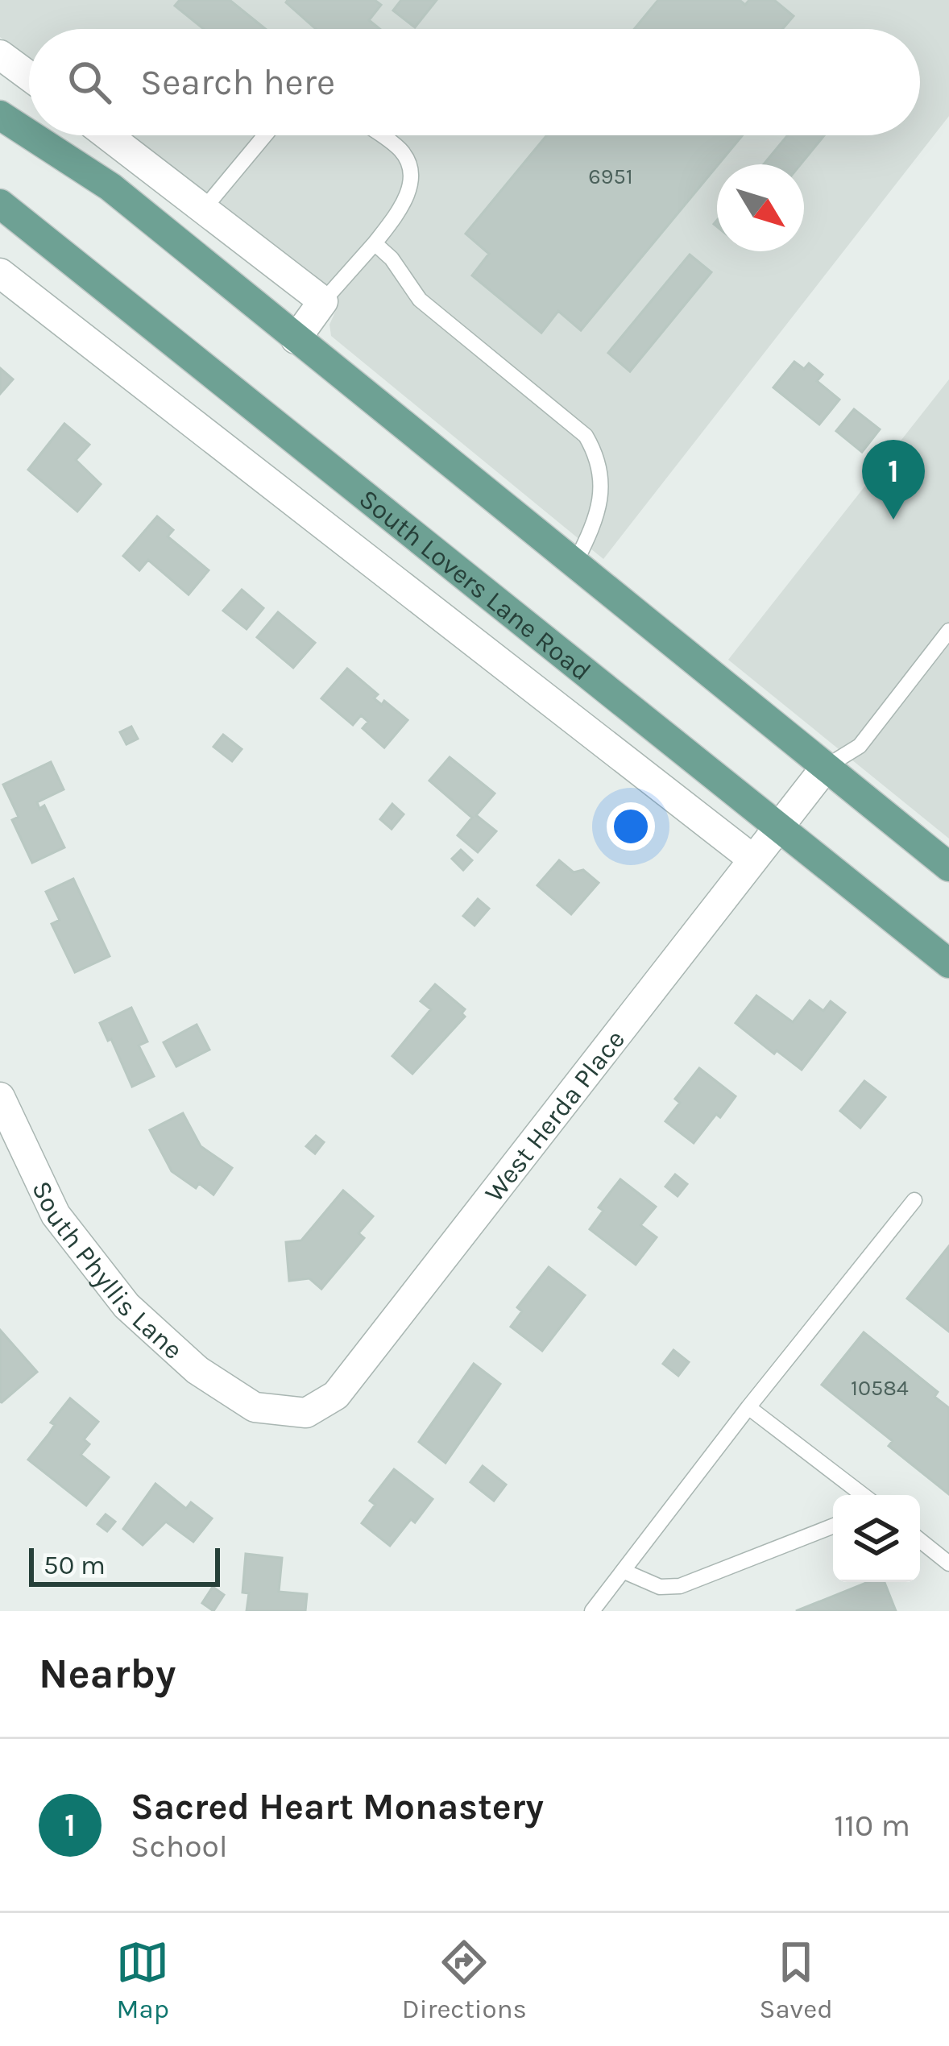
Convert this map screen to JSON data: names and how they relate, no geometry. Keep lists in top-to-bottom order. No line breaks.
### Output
{"streets":{"main road":["South Lovers Lane Road"],"street":["West Herda Place","South Phyllis Lane"]},"crossings":[["South Lovers Lane Road","West Herda Place"],["West Herda Place","South Phyllis Lane"]],"house_numbers":["6951","10584"],"scale_bar":"50 m","north":"bottom right","page":{"search":"Search here","pins":"1","scale":"50 m","heading":"Nearby","list":[{"mark":"1","name":"Sacred Heart Monastery","note":"School","value":"110 m"}],"nav":["Map","Directions","Saved"]}}
